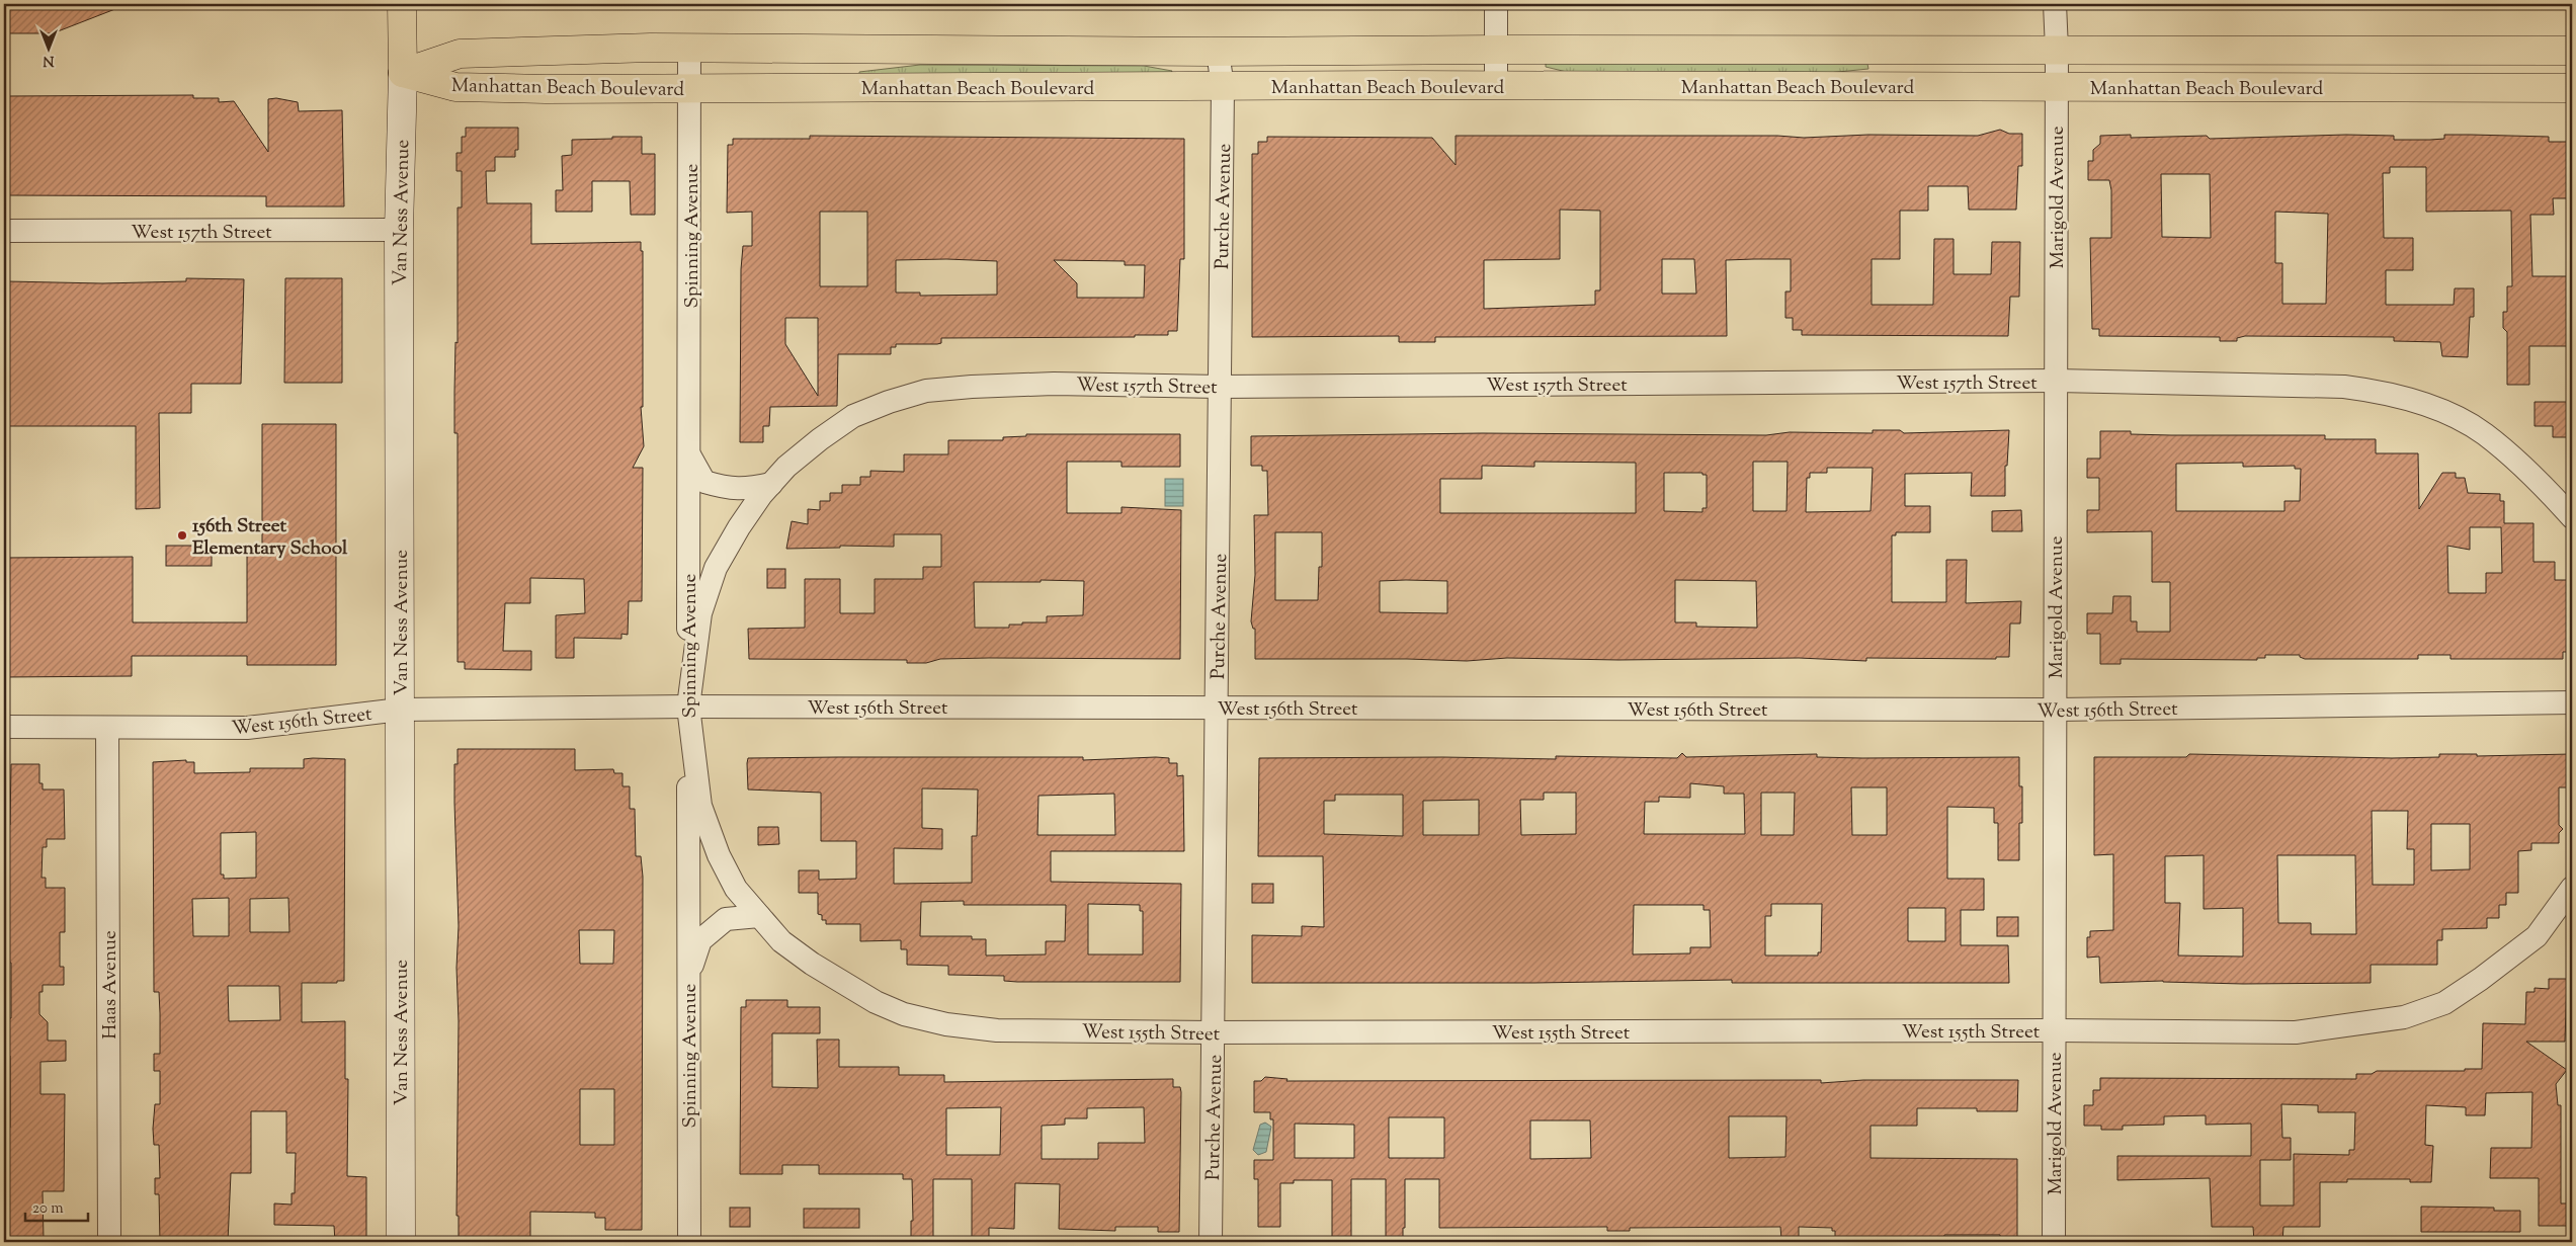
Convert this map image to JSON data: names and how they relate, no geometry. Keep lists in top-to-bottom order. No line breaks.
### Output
{"streets":{"main road":["Manhattan Beach Boulevard","Van Ness Avenue"],"street":["Marigold Avenue","Purche Avenue","West 157th Street","Spinning Avenue","West 156th Street","Haas Avenue","West 155th Street"]},"crossings":[["Manhattan Beach Boulevard","Marigold Avenue"],["Manhattan Beach Boulevard","Purche Avenue"],["Manhattan Beach Boulevard","Van Ness Avenue"],["Manhattan Beach Boulevard","Spinning Avenue"],["Marigold Avenue","West 157th Street"],["Marigold Avenue","West 156th Street"],["Marigold Avenue","West 155th Street"],["Purche Avenue","West 157th Street"],["Purche Avenue","West 156th Street"],["Purche Avenue","West 155th Street"],["Van Ness Avenue","West 157th Street"],["Van Ness Avenue","West 156th Street"],["West 157th Street","Spinning Avenue"],["West 157th Street","West 156th Street"],["West 157th Street","West 155th Street"],["Spinning Avenue","West 156th Street"],["Spinning Avenue","West 155th Street"],["West 156th Street","Haas Avenue"],["West 156th Street","West 155th Street"]],"places":["156th Street Elementary School"],"scale_bar":"20 m","north":"bottom"}
